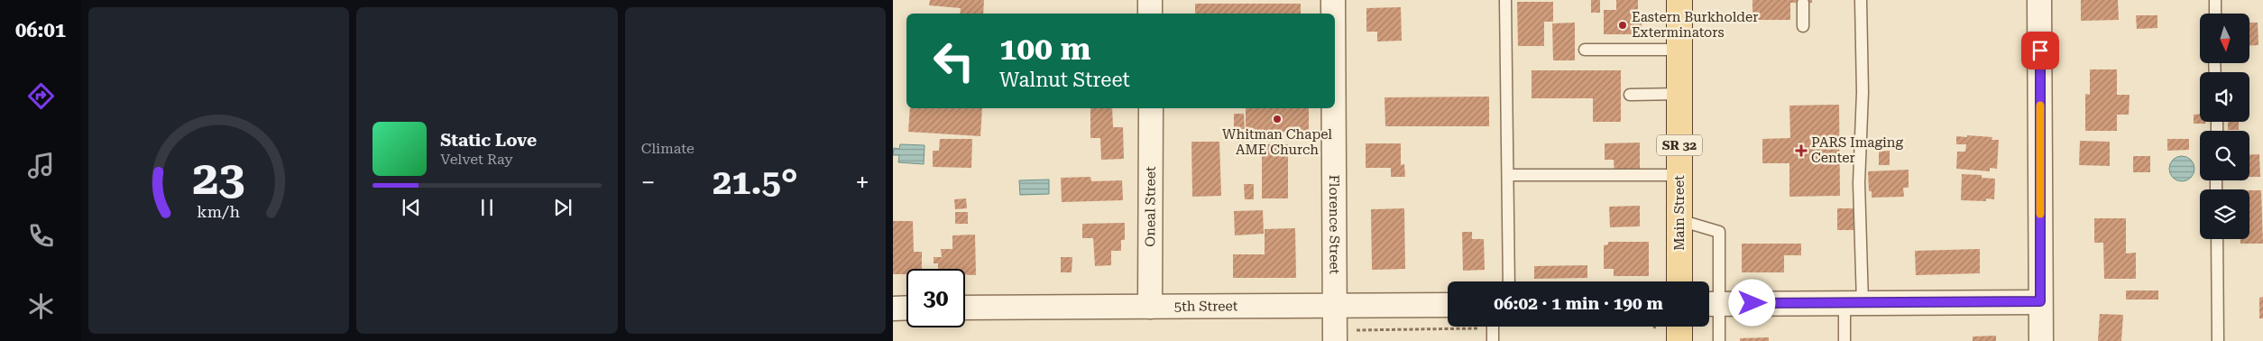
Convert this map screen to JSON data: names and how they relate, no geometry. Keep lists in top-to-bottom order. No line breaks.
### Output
{"streets":{"main road":["SR 32","Main Street"],"street":["Oneal Street","Florence Street","5th Street"]},"crossings":[["Oneal Street","5th Street"],["Florence Street","5th Street"]],"places":{"other":["Eastern Burkholder Exterminators","Whitman Chapel AME Church"],"health":["PARS Imaging Center"]},"north":"bottom","page":{"tabs":"06:01","tile":"Climate","turn":["100 m","Walnut Street"],"song":["Static Love","Velvet Ray"],"heat":["−","21.5°","+"],"limit":"30","trip":"06:02 · 1 min · 190 m","gauge":["23","km/h"]}}
